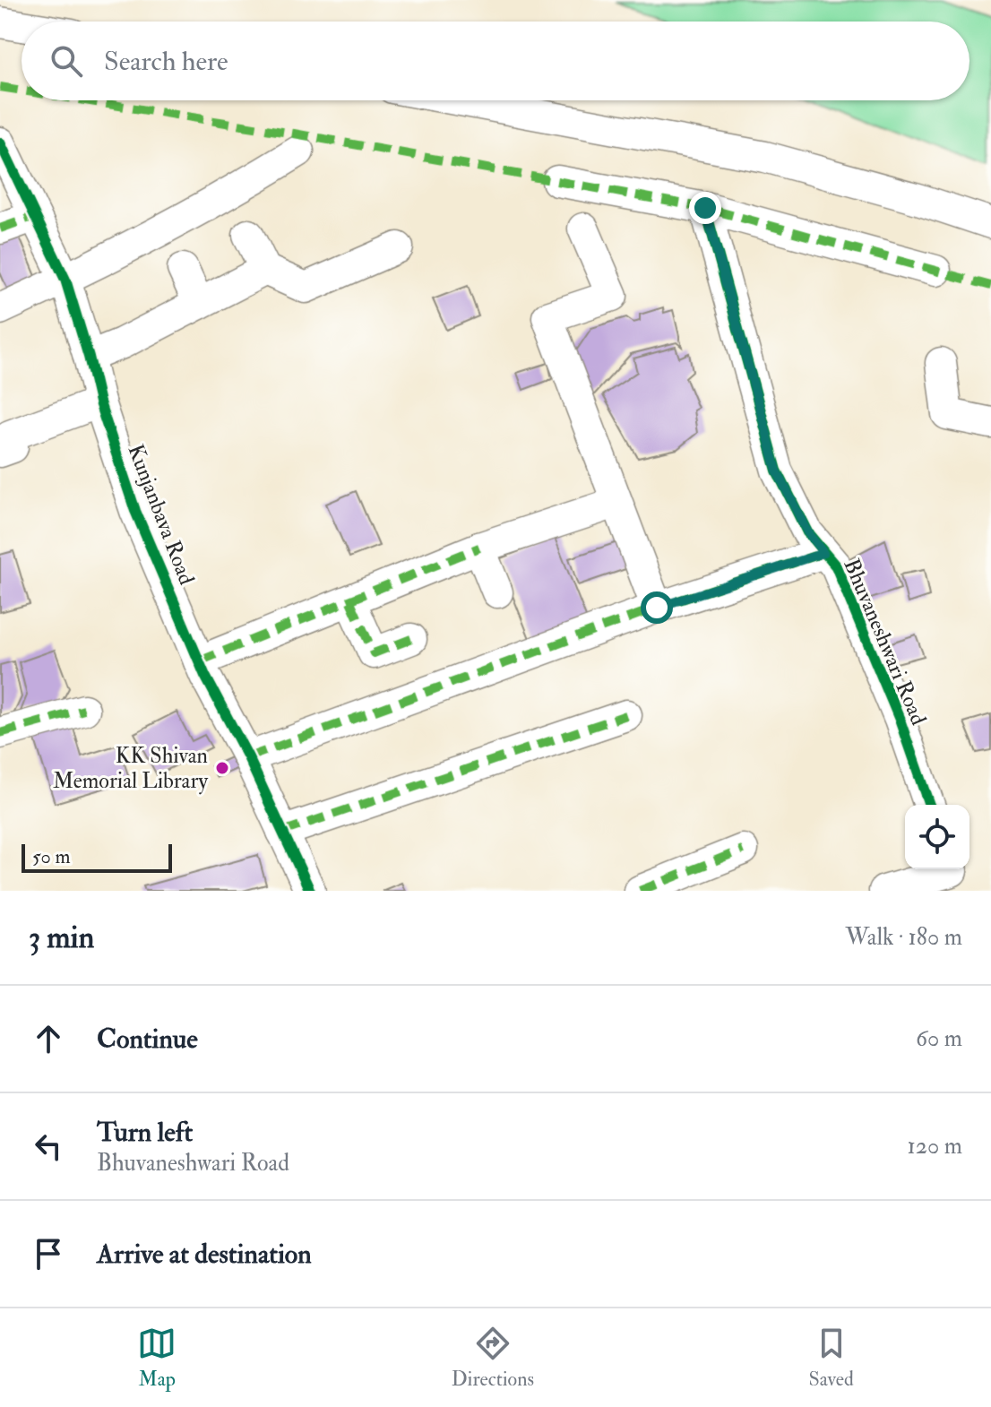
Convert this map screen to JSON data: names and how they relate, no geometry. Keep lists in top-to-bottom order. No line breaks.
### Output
{"streets":{"street":["Kunjanbava Road","Bhuvaneshwari Road"]},"places":["KK Shivan Memorial Library"],"scale_bar":"50 m","page":{"search":"Search here","scale":"50 m","heading":["3 min","Walk · 180 m"],"list":[["Continue","60 m"],["Turn left","Bhuvaneshwari Road","120 m"],"Arrive at destination"],"nav":["Map","Directions","Saved"]}}
